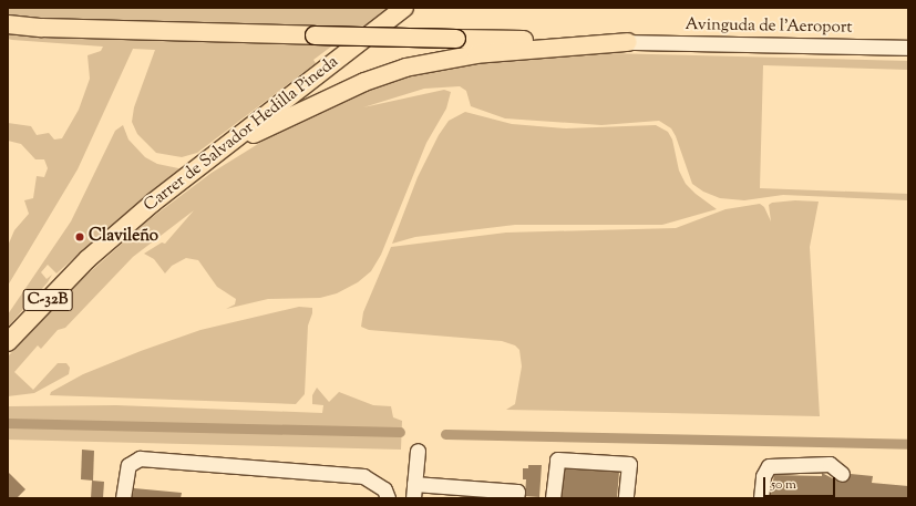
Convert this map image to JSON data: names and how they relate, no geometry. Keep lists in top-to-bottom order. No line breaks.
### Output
{"streets":{"main road":["Carrer de Salvador Hedilla Pineda","C-32B"],"street":["Avinguda de l'Aeroport"]},"places":["Clavileño"],"scale_bar":"50 m"}
